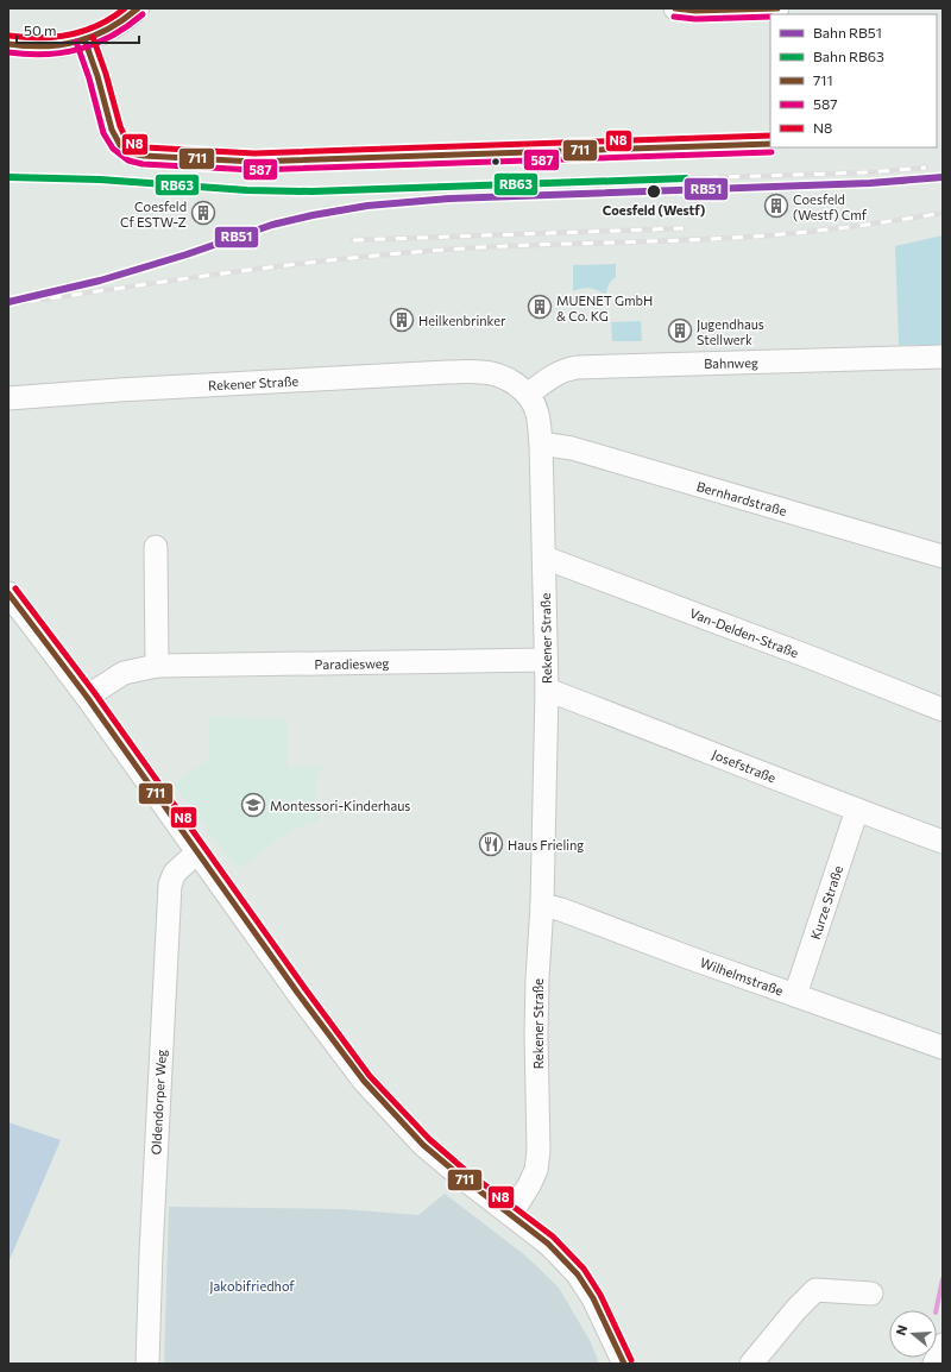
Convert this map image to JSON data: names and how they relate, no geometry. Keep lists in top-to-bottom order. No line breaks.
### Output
{"streets":{"street":["Bahnweg","Rekener Straße","Bernhardstraße","Van-Delden-Straße","Paradiesweg","Josefstraße","Kurze Straße","Wilhelmstraße","Oldendorper Weg"]},"crossings":[["Bahnweg","Rekener Straße"],["Rekener Straße","Bernhardstraße"],["Rekener Straße","Van-Delden-Straße"],["Rekener Straße","Paradiesweg"],["Rekener Straße","Josefstraße"],["Rekener Straße","Wilhelmstraße"],["Josefstraße","Kurze Straße"],["Kurze Straße","Wilhelmstraße"]],"parks":["Jakobifriedhof"],"places":{"other":["Coesfeld (Westf)"],"building":["Coesfeld (Westf) Cmf","Coesfeld Cf ESTW-Z","MUENET GmbH & Co. KG","Heilkenbrinker","Jugendhaus Stellwerk"],"school or university":["Montessori-Kinderhaus"],"restaurant":["Haus Frieling"]},"lines":["transit line 711","transit line N8","transit line 587","rail line RB51","rail line RB63"],"legend":["Bahn RB51","Bahn RB63","711","587","N8"],"scale_bar":"50 m","north":"left"}
